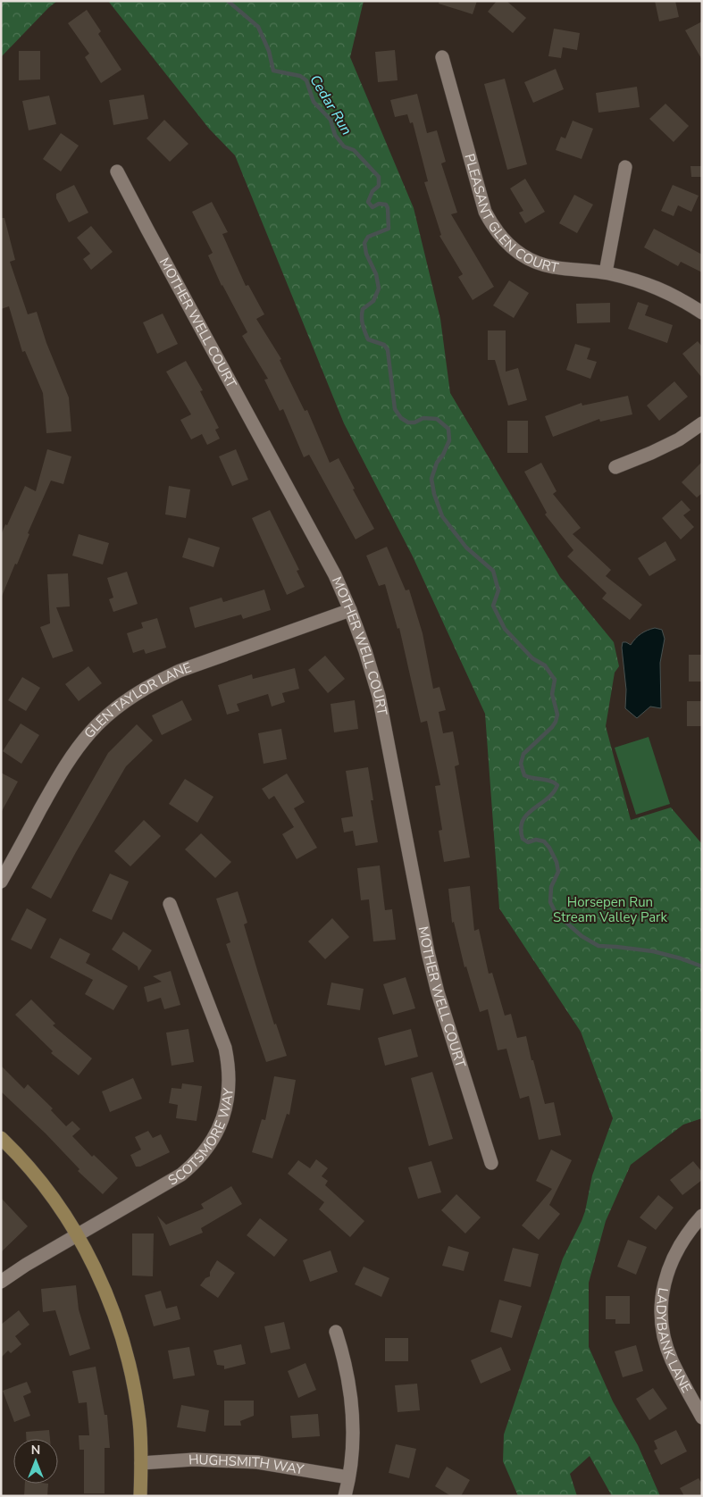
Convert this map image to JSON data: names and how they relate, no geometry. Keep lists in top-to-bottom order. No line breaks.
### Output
{"streets":{"street":["PLEASANT GLEN COURT","MOTHER WELL COURT","GLEN TAYLOR LANE","SCOTSMORE WAY","LADYBANK LANE","HUGHSMITH WAY"]},"crossings":[["MOTHER WELL COURT","GLEN TAYLOR LANE"]],"water":["Cedar Run"],"parks":["Horsepen Run Stream Valley Park"],"north":"top"}
